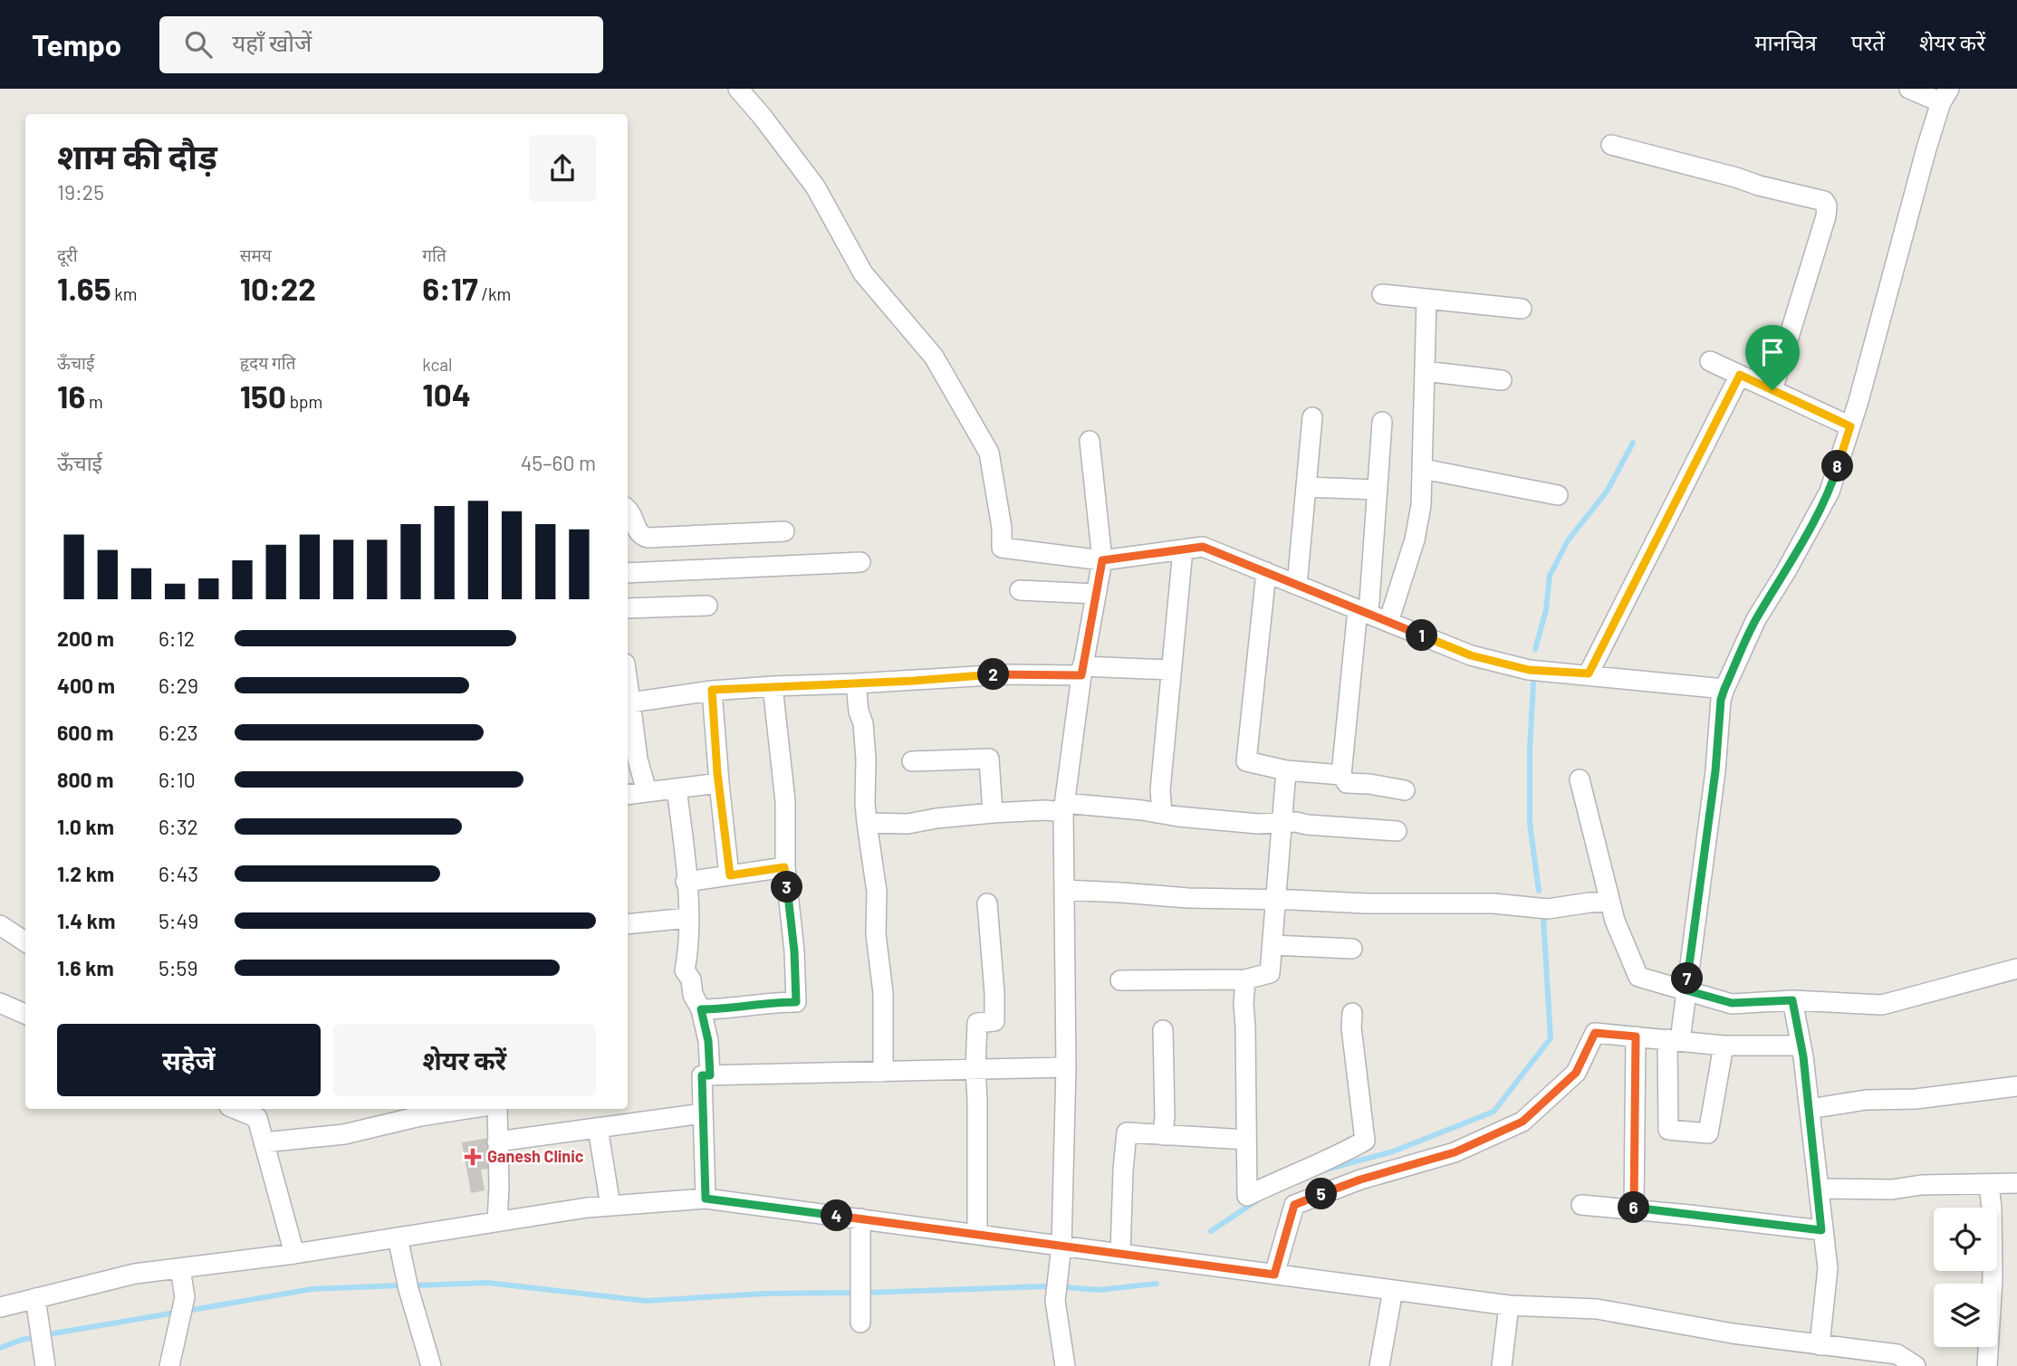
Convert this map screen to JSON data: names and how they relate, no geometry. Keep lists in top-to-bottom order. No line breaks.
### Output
{"places":{"health":["Ganesh Clinic"]},"page":{"header":"Tempo","search":"यहाँ खोजें","nav":["मानचित्र","परतें","शेयर करें"],"heading":["शाम की दौड़","19:25"],"stats":[["दूरी","1.65 km"],["समय","10:22"],["गति","6:17 /km"],["ऊँचाई","16 m"],["हृदय गति","150 bpm"],["kcal","104"]],"chart":["ऊँचाई","45–60 m"],"pins":["8","1","2","3","7","5","6","4"],"list":[{"name":"200 m","note":"6:12"},{"name":"400 m","note":"6:29"},{"name":"600 m","note":"6:23"},{"name":"800 m","note":"6:10"},{"name":"1.0 km","note":"6:32"},{"name":"1.2 km","note":"6:43"},{"name":"1.4 km","note":"5:49"},{"name":"1.6 km","note":"5:59"}],"buttons":["सहेजें","शेयर करें"]}}
